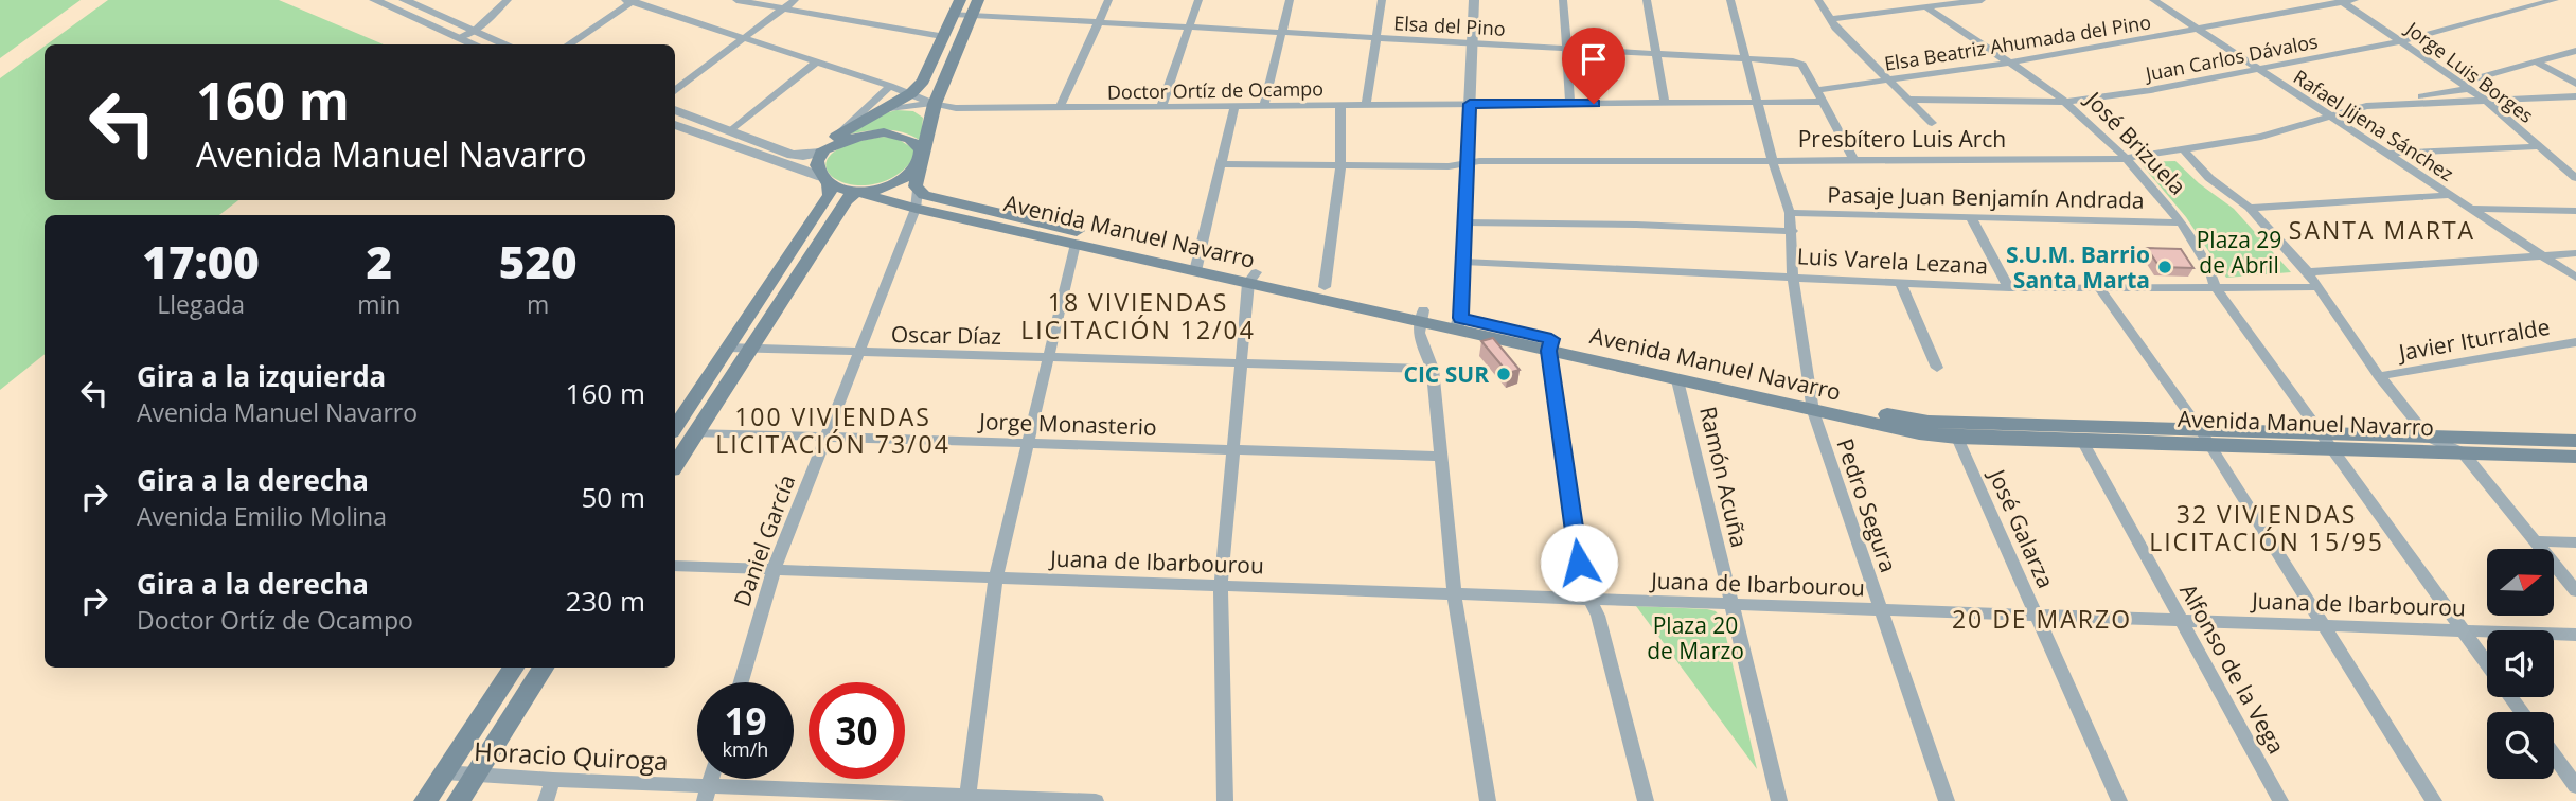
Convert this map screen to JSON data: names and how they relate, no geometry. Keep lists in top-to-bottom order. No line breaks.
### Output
{"streets":{"main road":["Avenida Manuel Navarro"],"street":["Elsa del Pino","Elsa Beatriz Ahumada del Pino","Juan Carlos Dávalos","Jorge Luis Borges","Doctor Ortíz de Ocampo","Rafael Jijena Sánchez","Presbítero Luis Arch","José Brizuela","Pasaje Juan Benjamín Andrada","Luis Varela Lezana","Oscar Díaz","Javier Iturralde","Jorge Monasterio","Ramón Acuña","Pedro Segura","José Galarza","Daniel García","Juana de Ibarbourou","Alfonso de la Vega","Horacio Quiroga"]},"crossings":[["Elsa del Pino","Pedro Segura"],["Elsa Beatriz Ahumada del Pino","Jorge Luis Borges"],["Elsa Beatriz Ahumada del Pino","Rafael Jijena Sánchez"],["Elsa Beatriz Ahumada del Pino","José Brizuela"],["Juan Carlos Dávalos","Jorge Luis Borges"],["Juan Carlos Dávalos","Rafael Jijena Sánchez"],["Juan Carlos Dávalos","José Brizuela"],["Jorge Luis Borges","Presbítero Luis Arch"],["Doctor Ortíz de Ocampo","Pedro Segura"],["Rafael Jijena Sánchez","Presbítero Luis Arch"],["Presbítero Luis Arch","José Brizuela"],["Presbítero Luis Arch","Pedro Segura"],["José Brizuela","Pasaje Juan Benjamín Andrada"],["José Brizuela","Avenida Manuel Navarro"],["José Brizuela","Luis Varela Lezana"],["José Brizuela","Juana de Ibarbourou"],["Pasaje Juan Benjamín Andrada","Pedro Segura"],["Avenida Manuel Navarro","Ramón Acuña"],["Avenida Manuel Navarro","Pedro Segura"],["Avenida Manuel Navarro","José Galarza"],["Avenida Manuel Navarro","Daniel García"],["Avenida Manuel Navarro","Alfonso de la Vega"],["Luis Varela Lezana","Pedro Segura"],["Oscar Díaz","Daniel García"],["Jorge Monasterio","Daniel García"],["Ramón Acuña","Juana de Ibarbourou"],["Pedro Segura","Juana de Ibarbourou"],["José Galarza","Juana de Ibarbourou"],["Daniel García","Juana de Ibarbourou"],["Juana de Ibarbourou","Alfonso de la Vega"]],"districts":["SANTA MARTA","18 VIVIENDAS LICITACIÓN 12/04","100 VIVIENDAS LICITACIÓN 73/04","32 VIVIENDAS LICITACIÓN 15/95","20 DE MARZO"],"parks":["Plaza 29 de Abril","Plaza 20 de Marzo"],"places":["S.U.M. Barrio Santa Marta","CIC SUR"],"north":"right","page":{"turn":["160 m","Avenida Manuel Navarro"],"eta":["17:00","Llegada","2","min","520","m"],"list":[{"name":"Gira a la izquierda","note":"Avenida Manuel Navarro","value":"160 m"},{"name":"Gira a la derecha","note":"Avenida Emilio Molina","value":"50 m"},{"name":"Gira a la derecha","note":"Doctor Ortíz de Ocampo","value":"230 m"}],"speed":"19 km/h","limit":"30"}}
